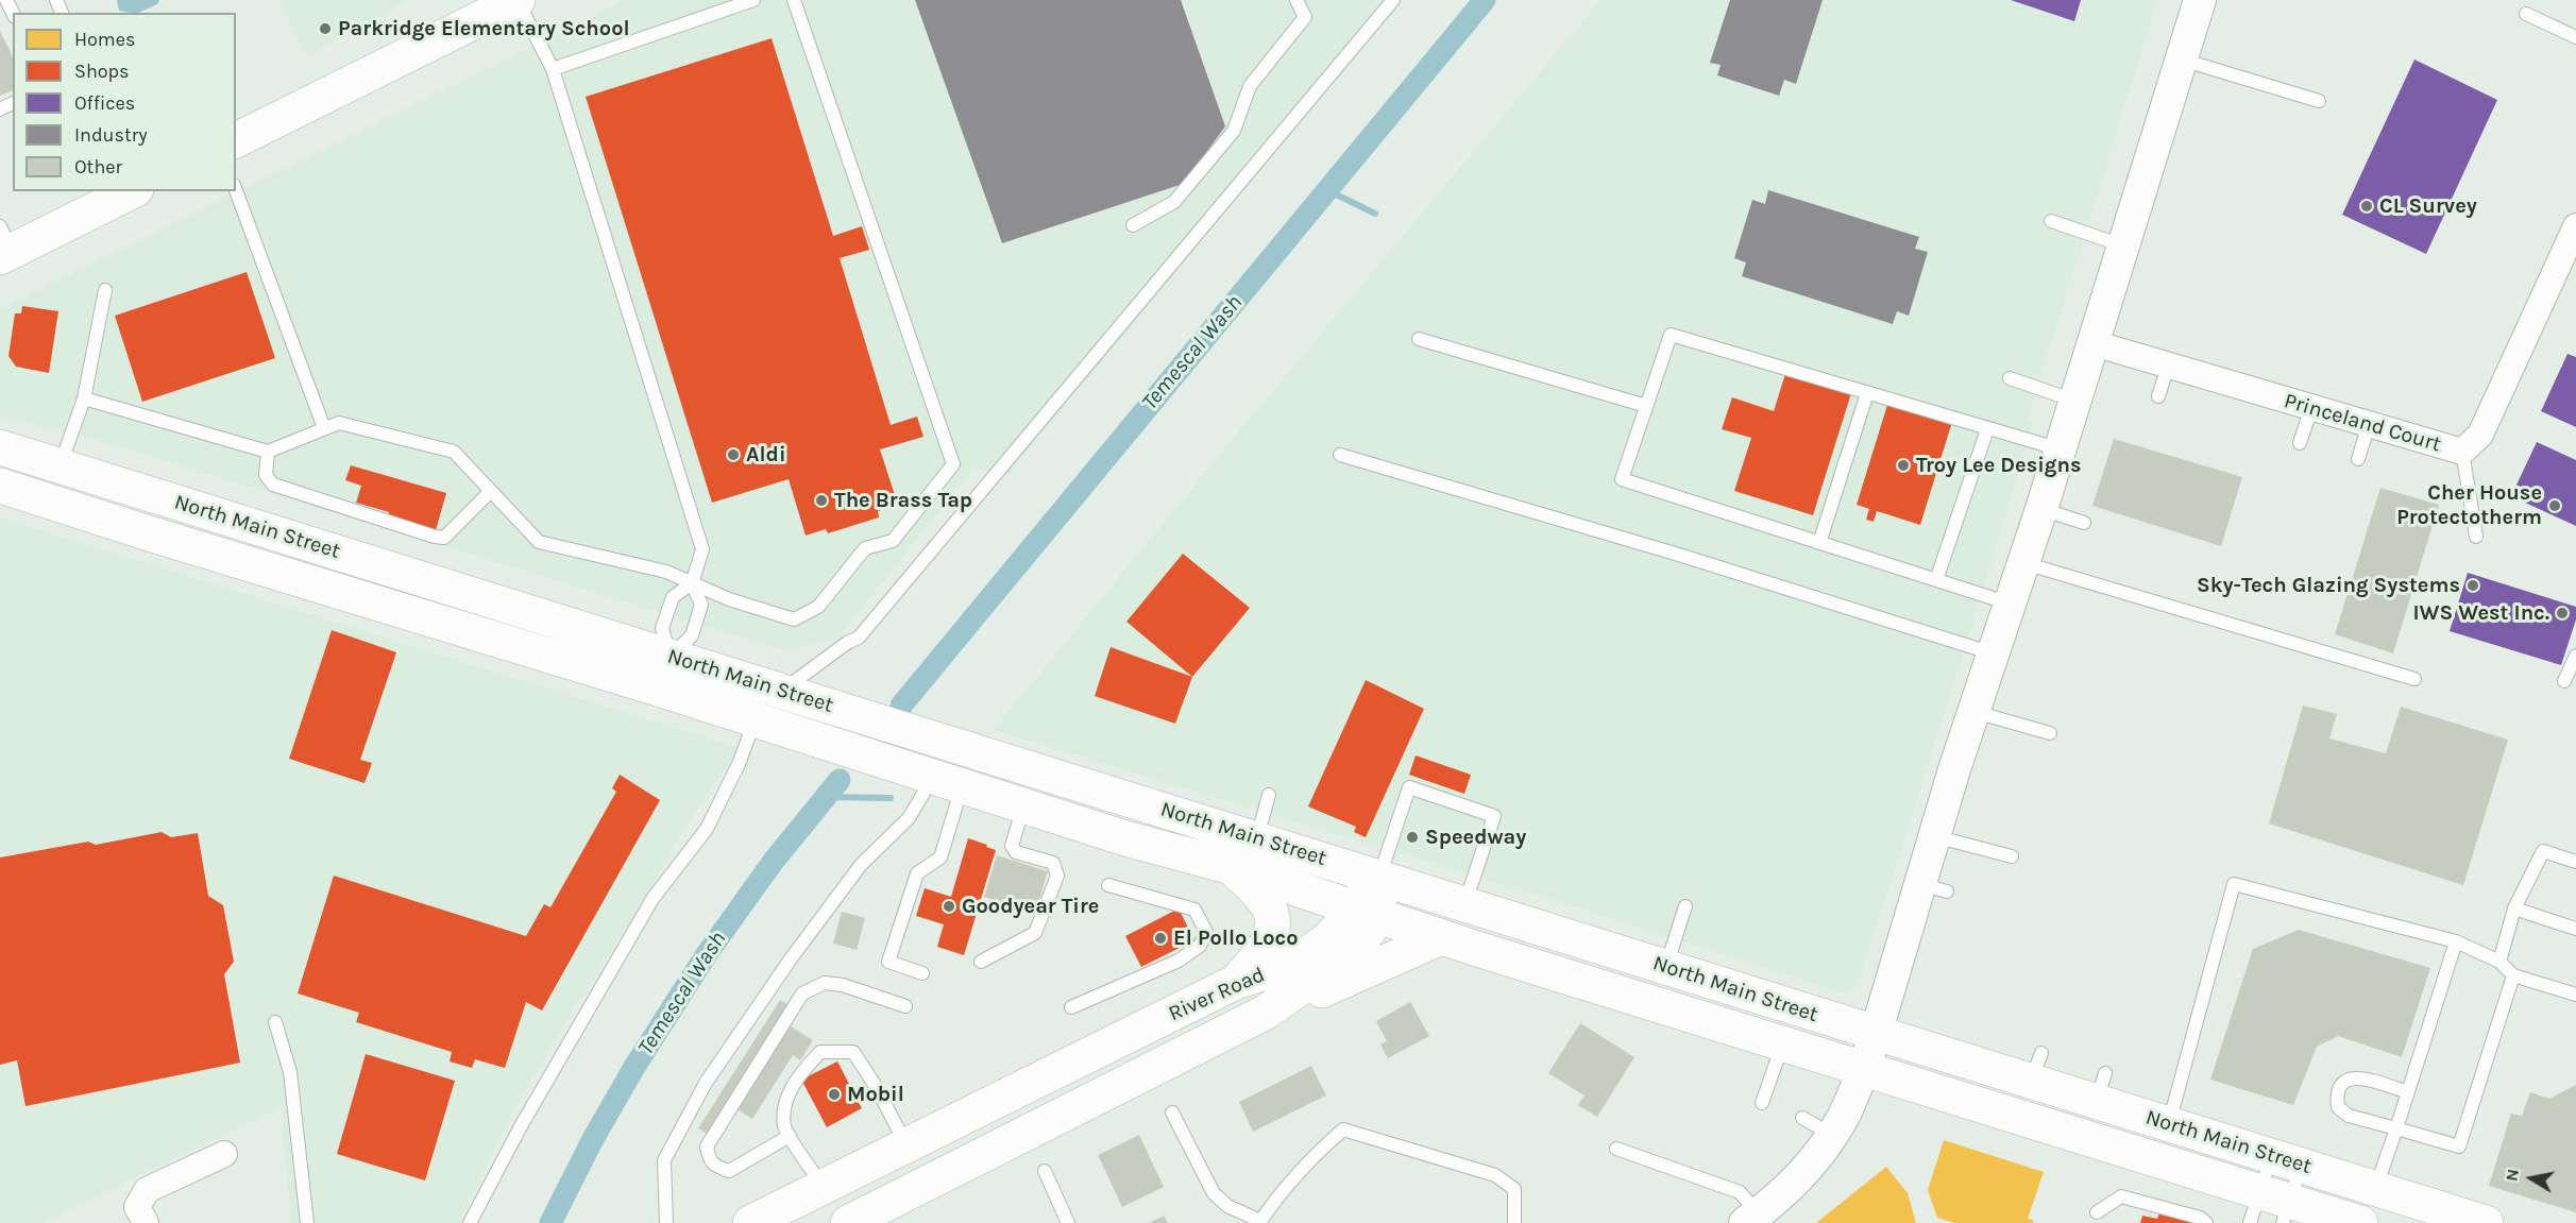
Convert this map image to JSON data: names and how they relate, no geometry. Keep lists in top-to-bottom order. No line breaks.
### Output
{"streets":{"main road":["North Main Street","River Road"],"street":["Princeland Court"]},"crossings":[["North Main Street","River Road"]],"water":["Temescal Wash"],"places":["Parkridge Elementary School","CL Survey","Aldi","Troy Lee Designs","The Brass Tap","Cher House Protectotherm","Sky-Tech Glazing Systems","IWS West Inc.","Speedway","Goodyear Tire","El Pollo Loco","Mobil"],"legend":["Homes","Shops","Offices","Industry","Other"],"north":"left"}
